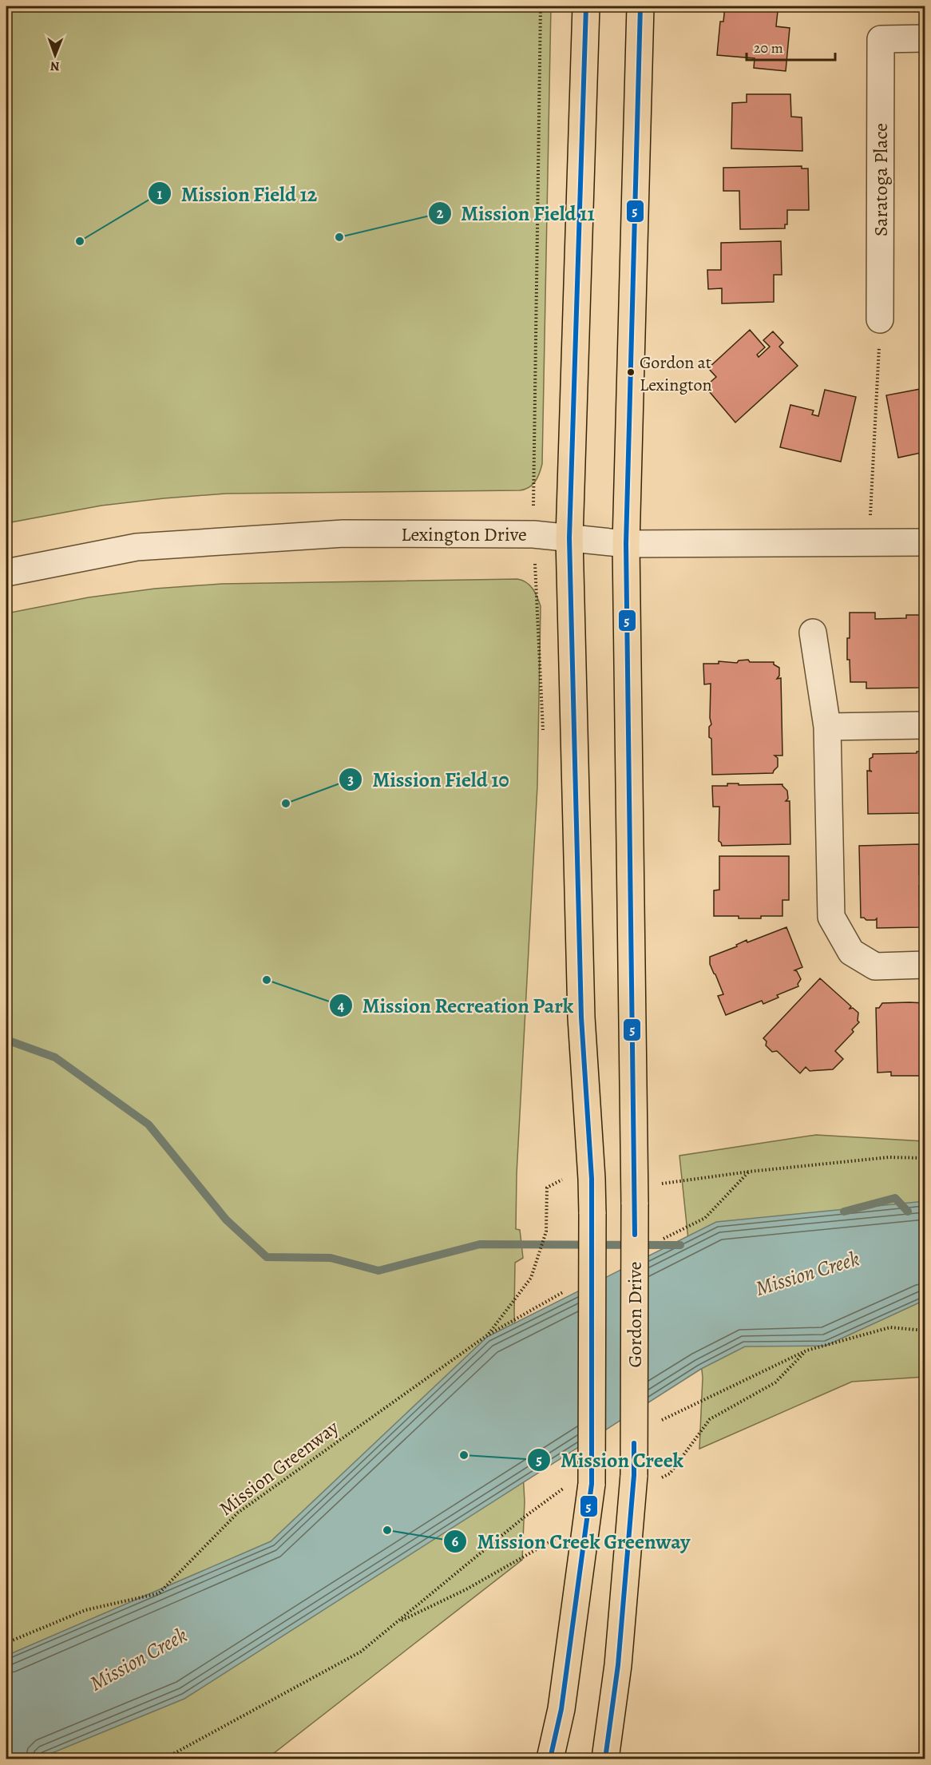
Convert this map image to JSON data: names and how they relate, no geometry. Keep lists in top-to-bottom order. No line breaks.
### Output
{"streets":{"main road":["Gordon Drive"],"street":["Saratoga Place","Lexington Drive"],"path":["Mission Greenway"]},"crossings":[["Lexington Drive","Gordon Drive"]],"water":["Mission Creek"],"places":["Mission Field 11","Mission Field 12","Gordon at Lexington","Mission Field 10","Mission Recreation Park","Mission Creek","Mission Creek Greenway"],"lines":["transit line 5"],"scale_bar":"20 m","north":"bottom"}
